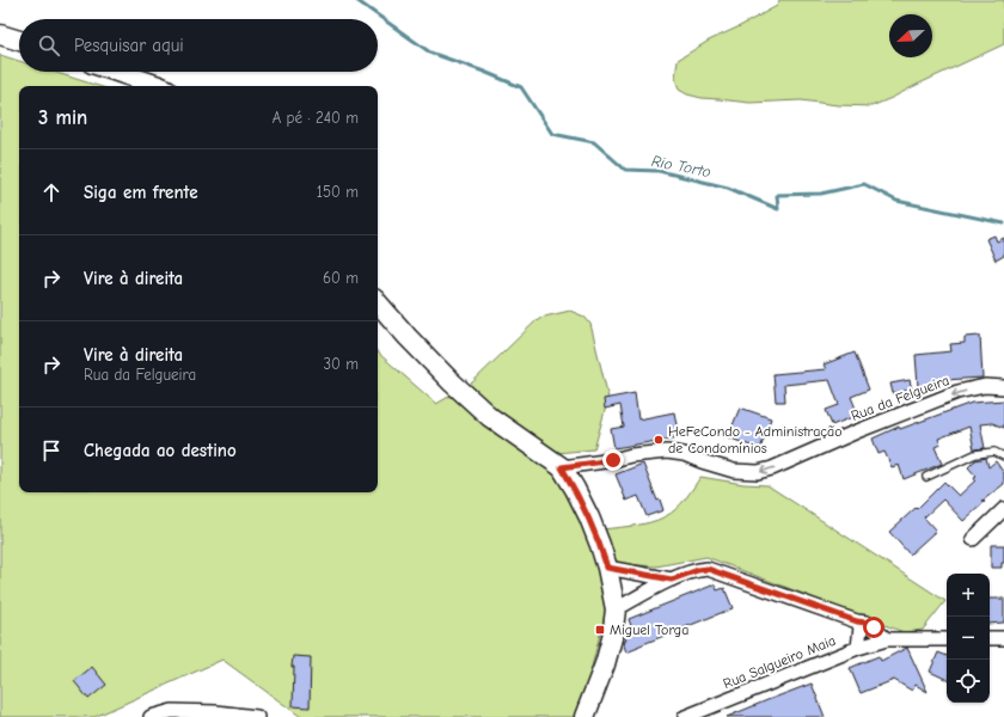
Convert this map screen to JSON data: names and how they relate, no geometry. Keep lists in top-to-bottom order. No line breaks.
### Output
{"streets":{"street":["Rua da Felgueira","Rua Salgueiro Maia"]},"one_way":["Rua da Felgueira"],"water":["Rio Torto"],"places":{"other":["HeFeCondo - Administração de Condomínios"],"transit":["Miguel Torga"]},"north":"bottom left","page":{"search":"Pesquisar aqui","heading":["3 min","A pé · 240 m"],"list":[["Siga em frente","150 m"],["Vire à direita","60 m"],["Vire à direita","Rua da Felgueira","30 m"],"Chegada ao destino"],"map_buttons":["+","−"]}}
